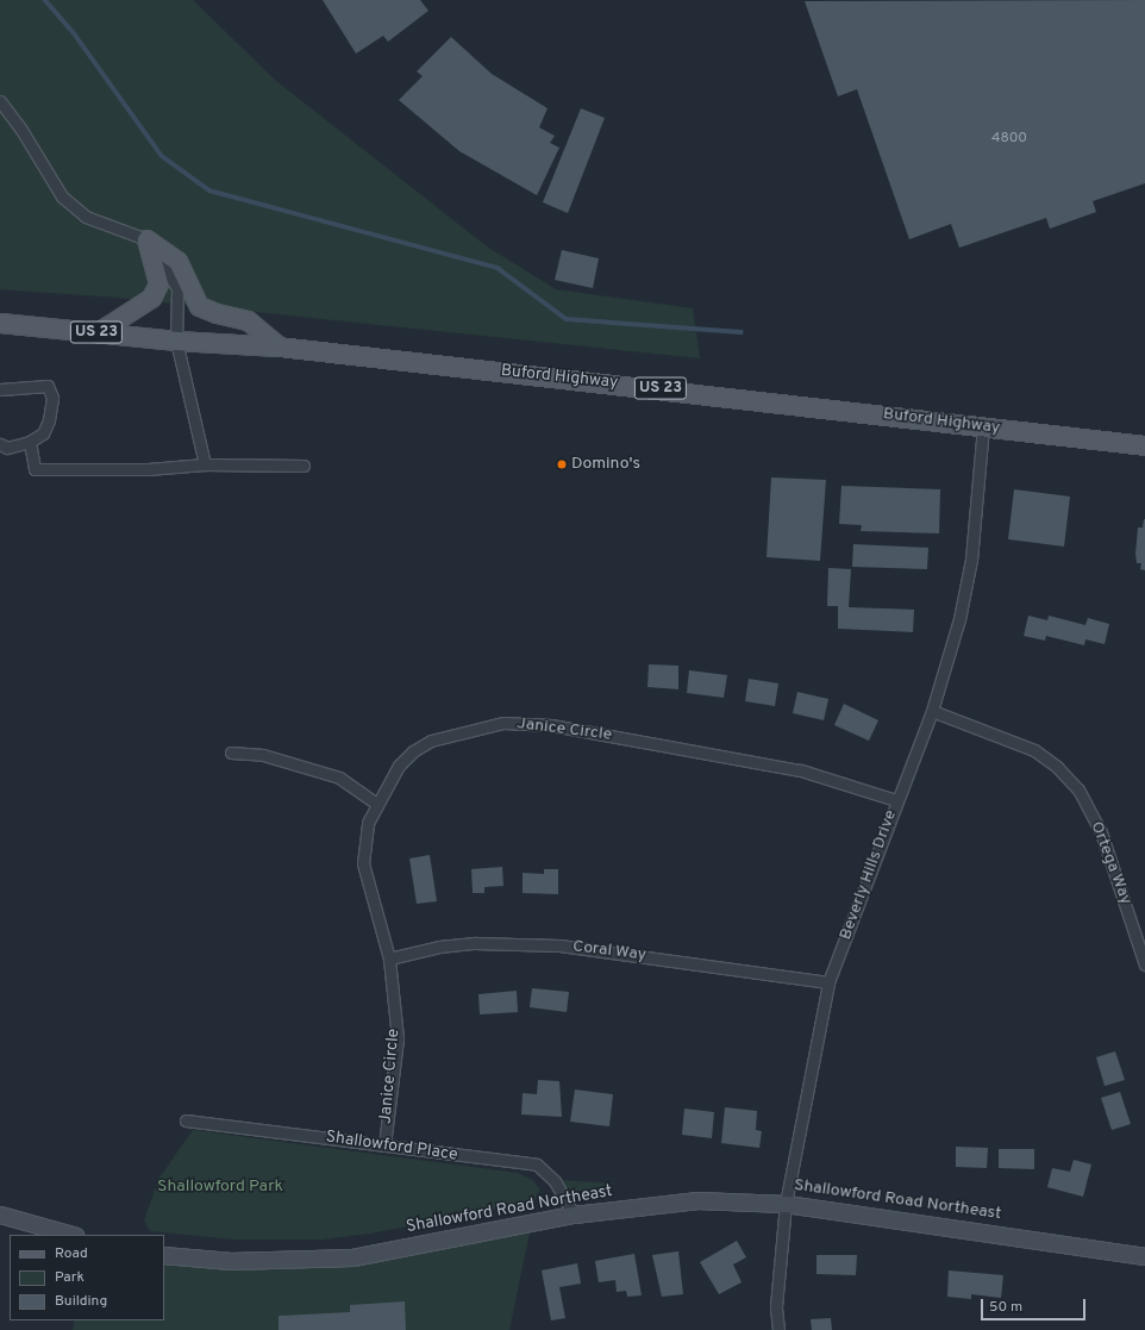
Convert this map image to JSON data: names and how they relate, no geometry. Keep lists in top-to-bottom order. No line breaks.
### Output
{"streets":{"main road":["US 23","Buford Highway"],"street":["Janice Circle","Ortega Way","Beverly Hills Drive","Coral Way","Shallowford Place","Shallowford Road Northeast"]},"crossings":[["Buford Highway","Beverly Hills Drive"],["Janice Circle","Beverly Hills Drive"],["Janice Circle","Coral Way"],["Janice Circle","Shallowford Place"],["Ortega Way","Beverly Hills Drive"],["Beverly Hills Drive","Coral Way"],["Beverly Hills Drive","Shallowford Road Northeast"],["Shallowford Place","Shallowford Road Northeast"]],"parks":["Shallowford Park"],"places":["Domino's"],"house_numbers":["4800"],"legend":["Road","Park","Building"],"scale_bar":"50 m"}
